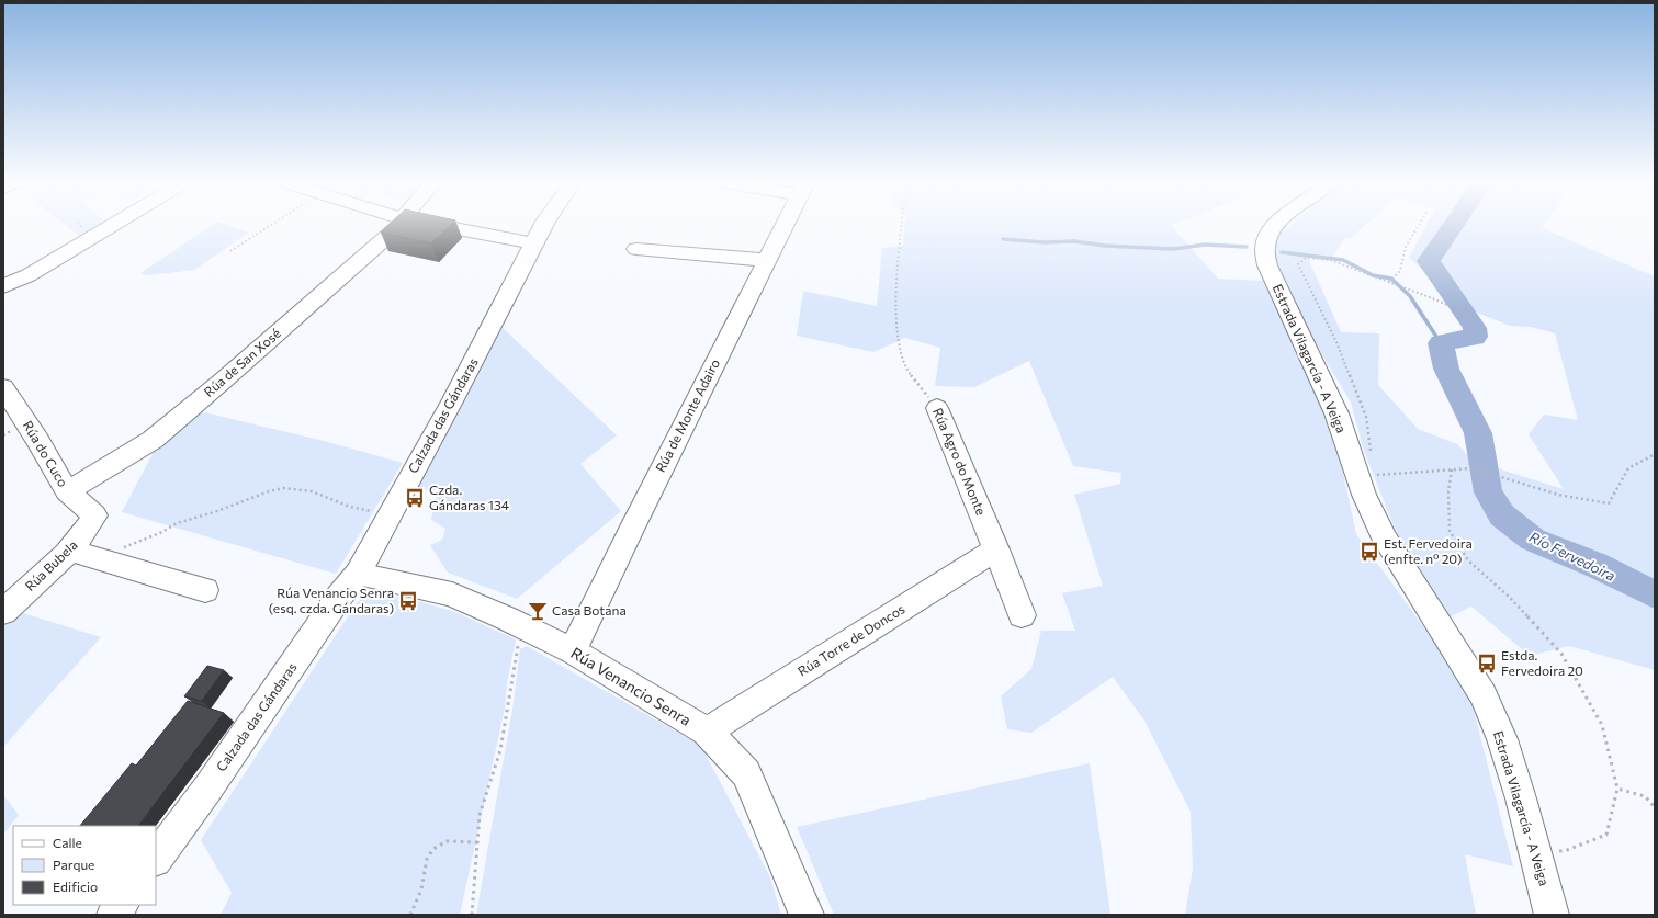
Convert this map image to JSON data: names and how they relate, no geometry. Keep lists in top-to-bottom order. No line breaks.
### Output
{"streets":{"street":["Estrada Vilagarcía - A Veiga","Rúa de San Xosé","Calzada das Gándaras","Rúa de Monte Adairo","Rúa do Cuco","Rúa Agro do Monte","Rúa Bubela","Rúa Torre de Doncos","Rúa Venancio Senra"]},"crossings":[["Rúa de San Xosé","Rúa do Cuco"],["Calzada das Gándaras","Rúa Venancio Senra"],["Rúa de Monte Adairo","Rúa Venancio Senra"],["Rúa do Cuco","Rúa Bubela"],["Rúa Agro do Monte","Rúa Torre de Doncos"],["Rúa Torre de Doncos","Rúa Venancio Senra"]],"water":["Río Fervedoira"],"places":{"bus stop":["Czda. Gándaras 134","Est. Fervedoira (enfte. nº 20)","Rúa Venancio Senra (esq. czda. Gándaras)","Estda. Fervedoira 20"],"bar":["Casa Botana"]},"legend":["Calle","Parque","Edificio"]}
